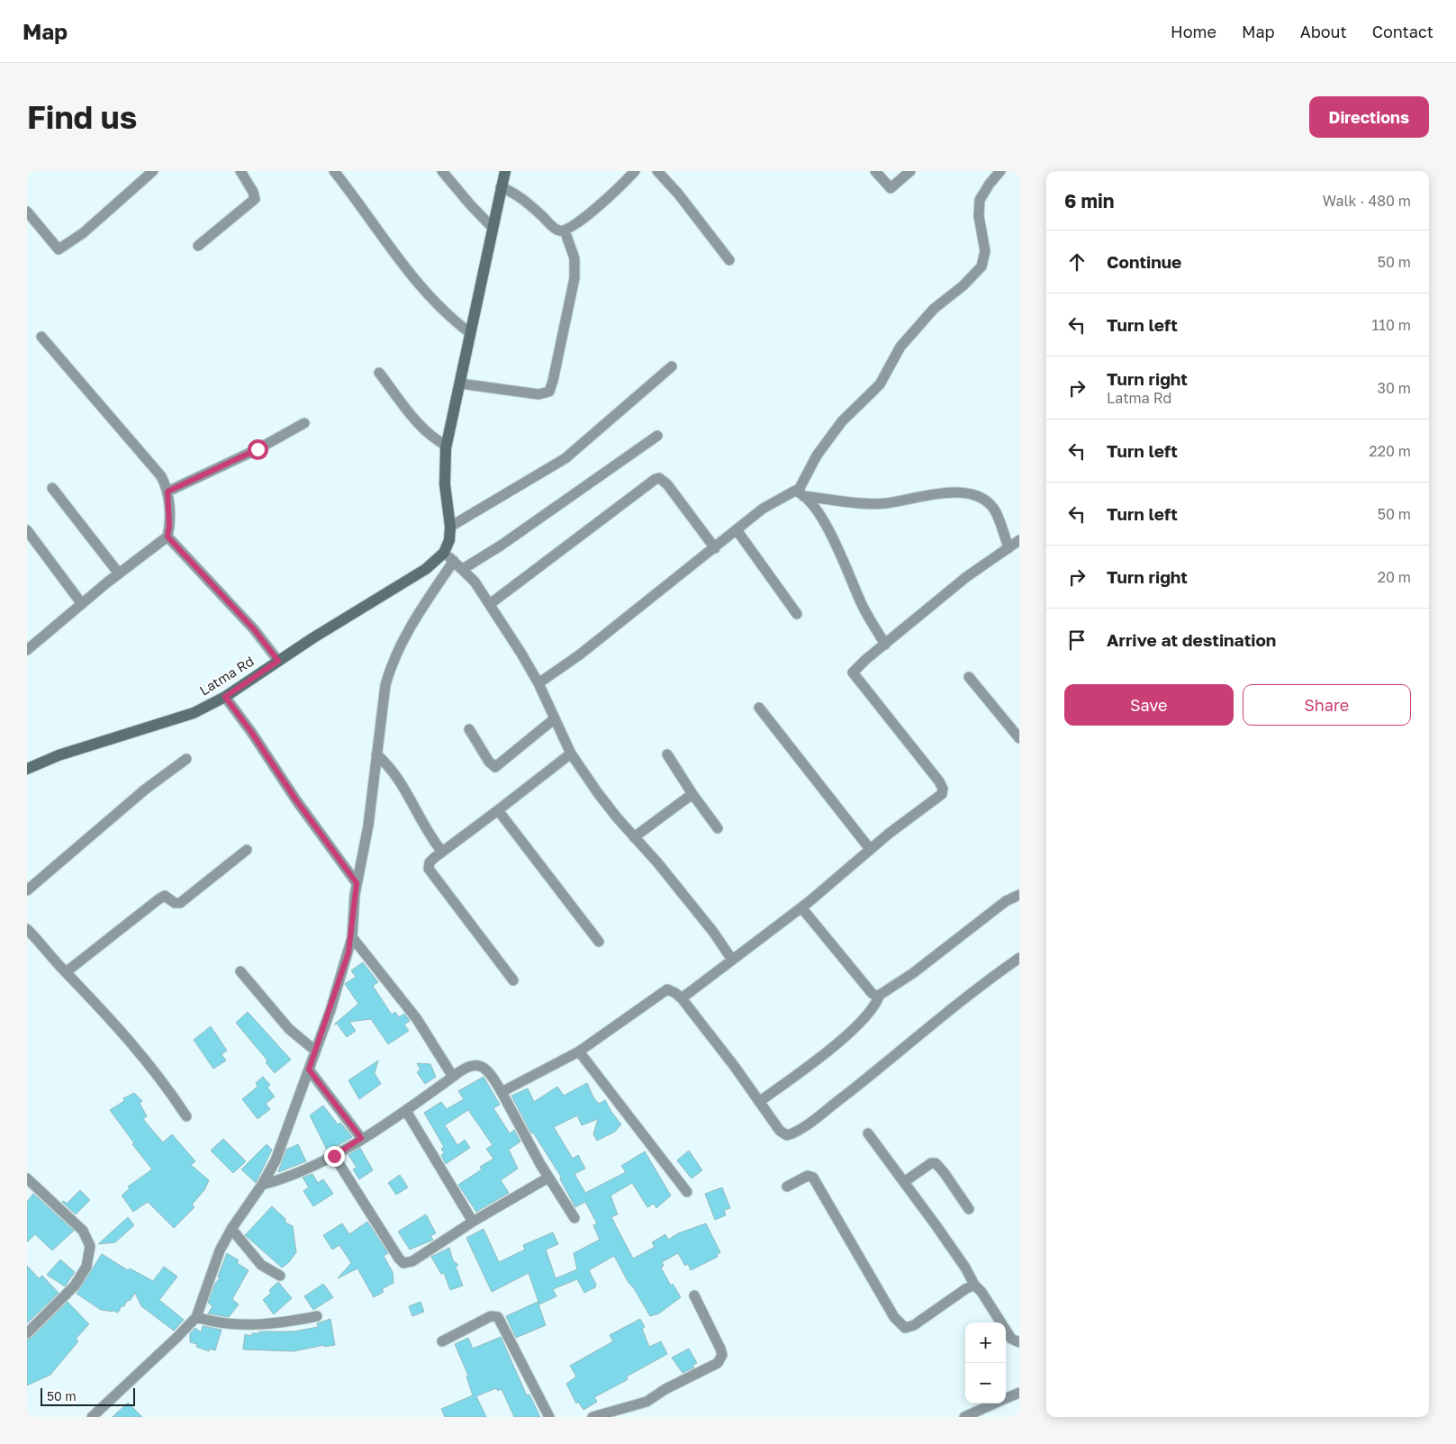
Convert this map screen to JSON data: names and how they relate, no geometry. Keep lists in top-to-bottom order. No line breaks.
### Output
{"streets":{"street":["Latma Rd"]},"scale_bar":"50 m","page":{"header":"Map","nav":["Home","Map","About","Contact"],"buttons":["Directions",["Save","Share"]],"title":"Find us","heading":["6 min","Walk · 480 m"],"list":[["Continue","50 m"],["Turn left","110 m"],["Turn right","Latma Rd","30 m"],["Turn left","220 m"],["Turn left","50 m"],["Turn right","20 m"],"Arrive at destination"],"map_buttons":["+","−"],"scale":"50 m"}}
